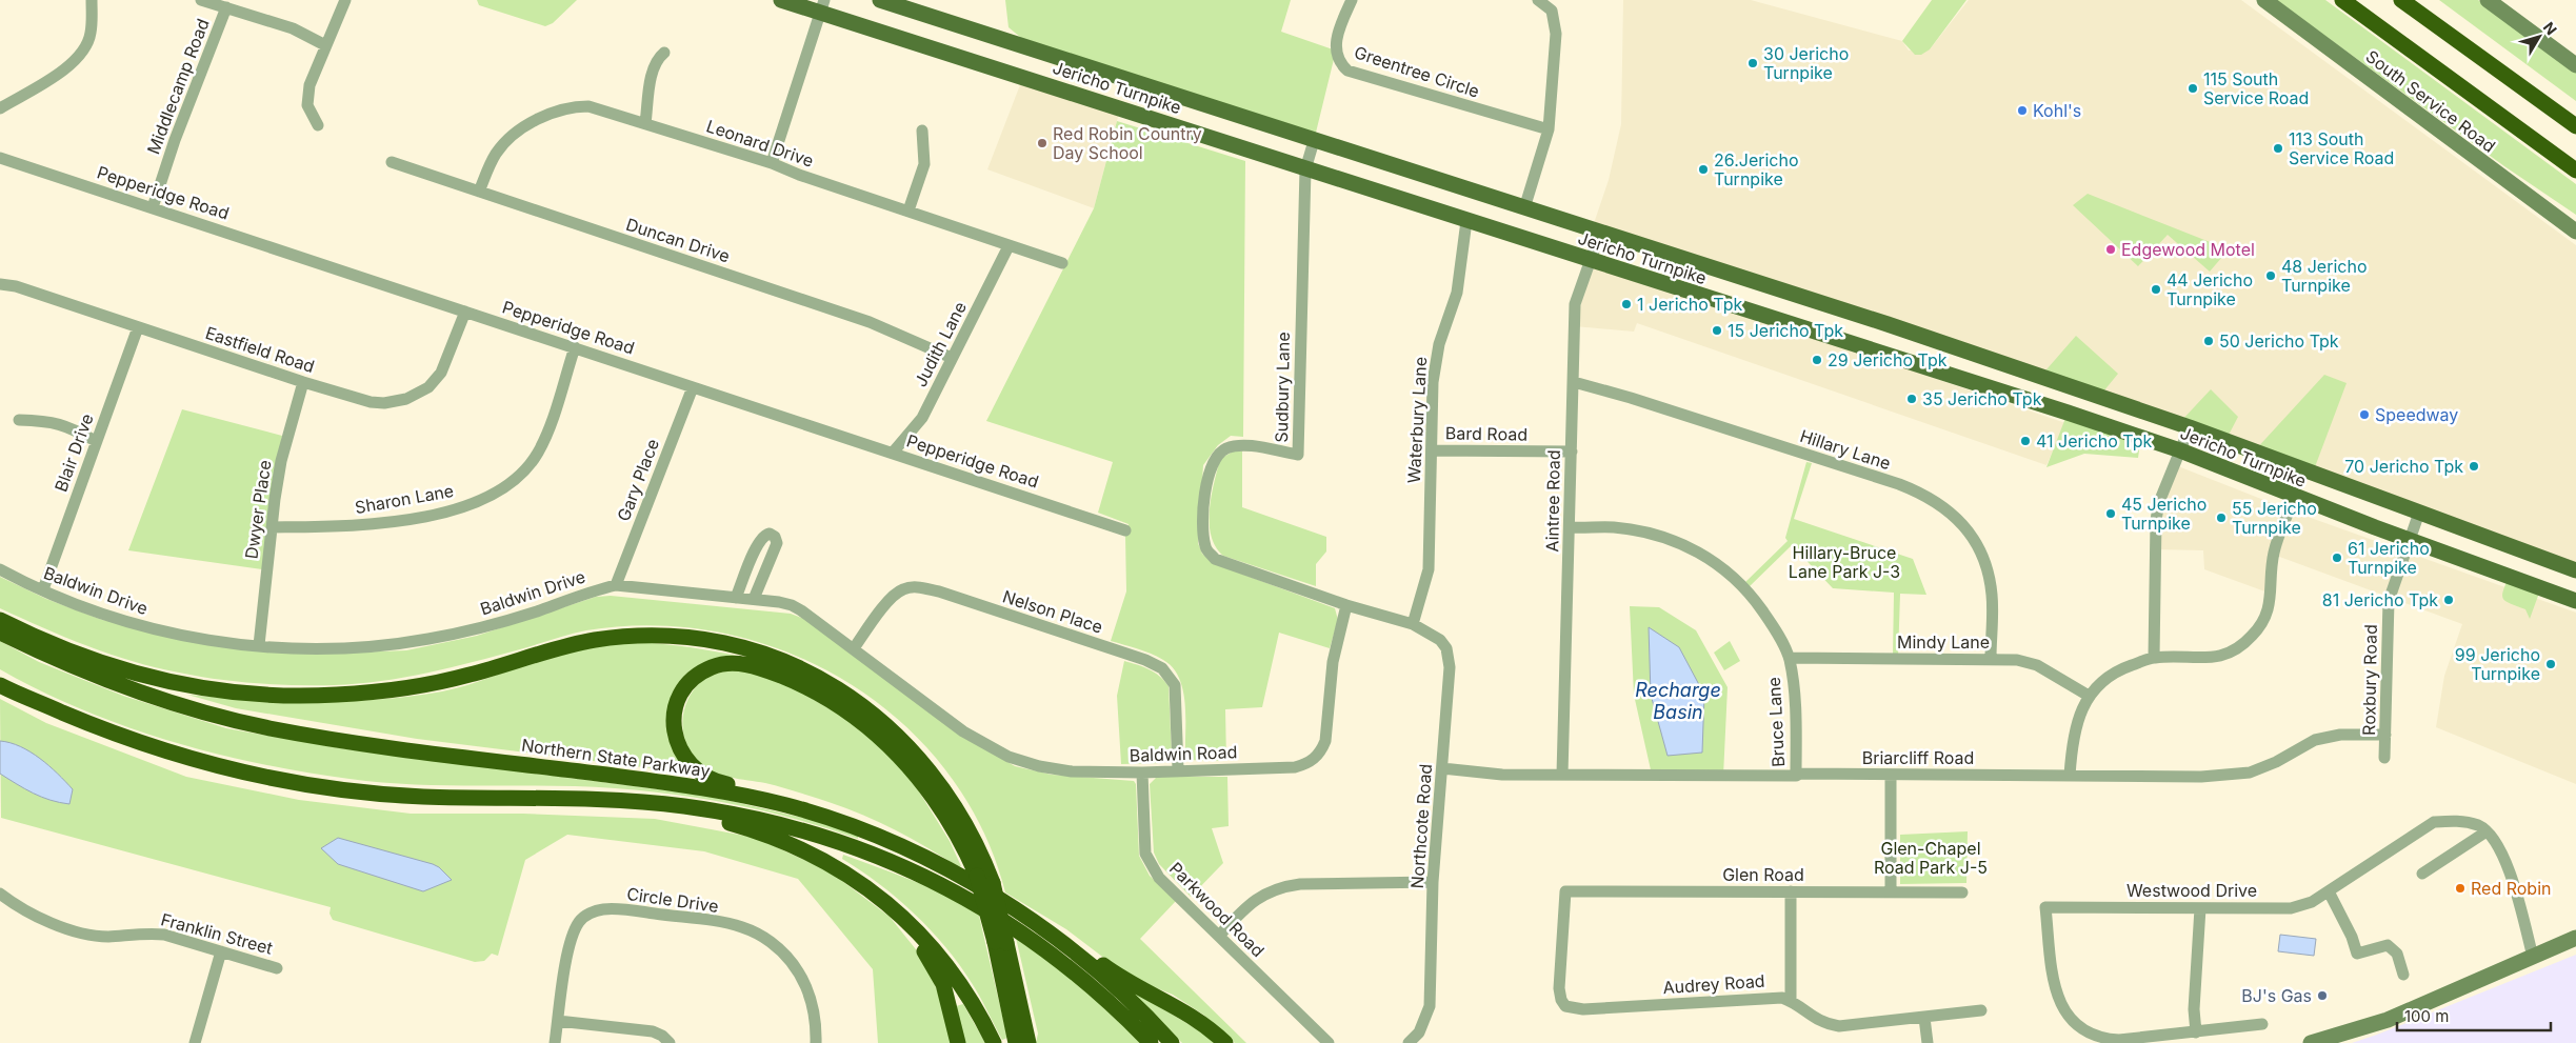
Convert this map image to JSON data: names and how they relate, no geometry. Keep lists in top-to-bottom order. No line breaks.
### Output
{"streets":{"highway":["Northern State Parkway"],"main road":["Jericho Turnpike","South Service Road"],"street":["Greentree Circle","Middlecamp Road","Leonard Drive","Pepperidge Road","Duncan Drive","Judith Lane","Eastfield Road","Sudbury Lane","Waterbury Lane","Bard Road","Hillary Lane","Blair Drive","Gary Place","Sharon Lane","Aintree Road","Dwyer Place","Baldwin Drive","Nelson Place","Mindy Lane","Roxbury Road","Bruce Lane","Baldwin Road","Briarcliff Road","Northcote Road","Glen Road","Westwood Drive","Circle Drive","Parkwood Road","Franklin Street","Audrey Road"]},"crossings":[["Middlecamp Road","Pepperidge Road"],["Jericho Turnpike","Sudbury Lane"],["Jericho Turnpike","Waterbury Lane"],["Jericho Turnpike","Aintree Road"],["Jericho Turnpike","Roxbury Road"],["Leonard Drive","Duncan Drive"],["Leonard Drive","Judith Lane"],["Pepperidge Road","Judith Lane"],["Pepperidge Road","Eastfield Road"],["Pepperidge Road","Gary Place"],["Pepperidge Road","Sharon Lane"],["Duncan Drive","Judith Lane"],["Eastfield Road","Blair Drive"],["Eastfield Road","Dwyer Place"],["Sudbury Lane","Baldwin Road"],["Waterbury Lane","Bard Road"],["Waterbury Lane","Northcote Road"],["Bard Road","Aintree Road"],["Hillary Lane","Aintree Road"],["Hillary Lane","Mindy Lane"],["Blair Drive","Baldwin Drive"],["Gary Place","Baldwin Drive"],["Sharon Lane","Dwyer Place"],["Aintree Road","Bruce Lane"],["Aintree Road","Briarcliff Road"],["Dwyer Place","Baldwin Drive"],["Baldwin Drive","Nelson Place"],["Baldwin Drive","Baldwin Road"],["Nelson Place","Baldwin Road"],["Mindy Lane","Bruce Lane"],["Roxbury Road","Briarcliff Road"],["Bruce Lane","Briarcliff Road"],["Baldwin Road","Parkwood Road"],["Briarcliff Road","Northcote Road"],["Glen Road","Audrey Road"]],"water":["Recharge Basin"],"parks":["Hillary-Bruce Lane Park J-3","Glen-Chapel Road Park J-5"],"places":["30 Jericho Turnpike","115 South Service Road","Kohl's","Red Robin Country Day School","113 South Service Road","26.Jericho Turnpike","Edgewood Motel","48 Jericho Turnpike","44 Jericho Turnpike","1 Jericho Tpk","15 Jericho Tpk","50 Jericho Tpk","29 Jericho Tpk","35 Jericho Tpk","Speedway","41 Jericho Tpk","70 Jericho Tpk","45 Jericho Turnpike","55 Jericho Turnpike","61 Jericho Turnpike","81 Jericho Tpk","99 Jericho Turnpike","Red Robin","BJ's Gas"],"scale_bar":"100 m","north":"top right"}
